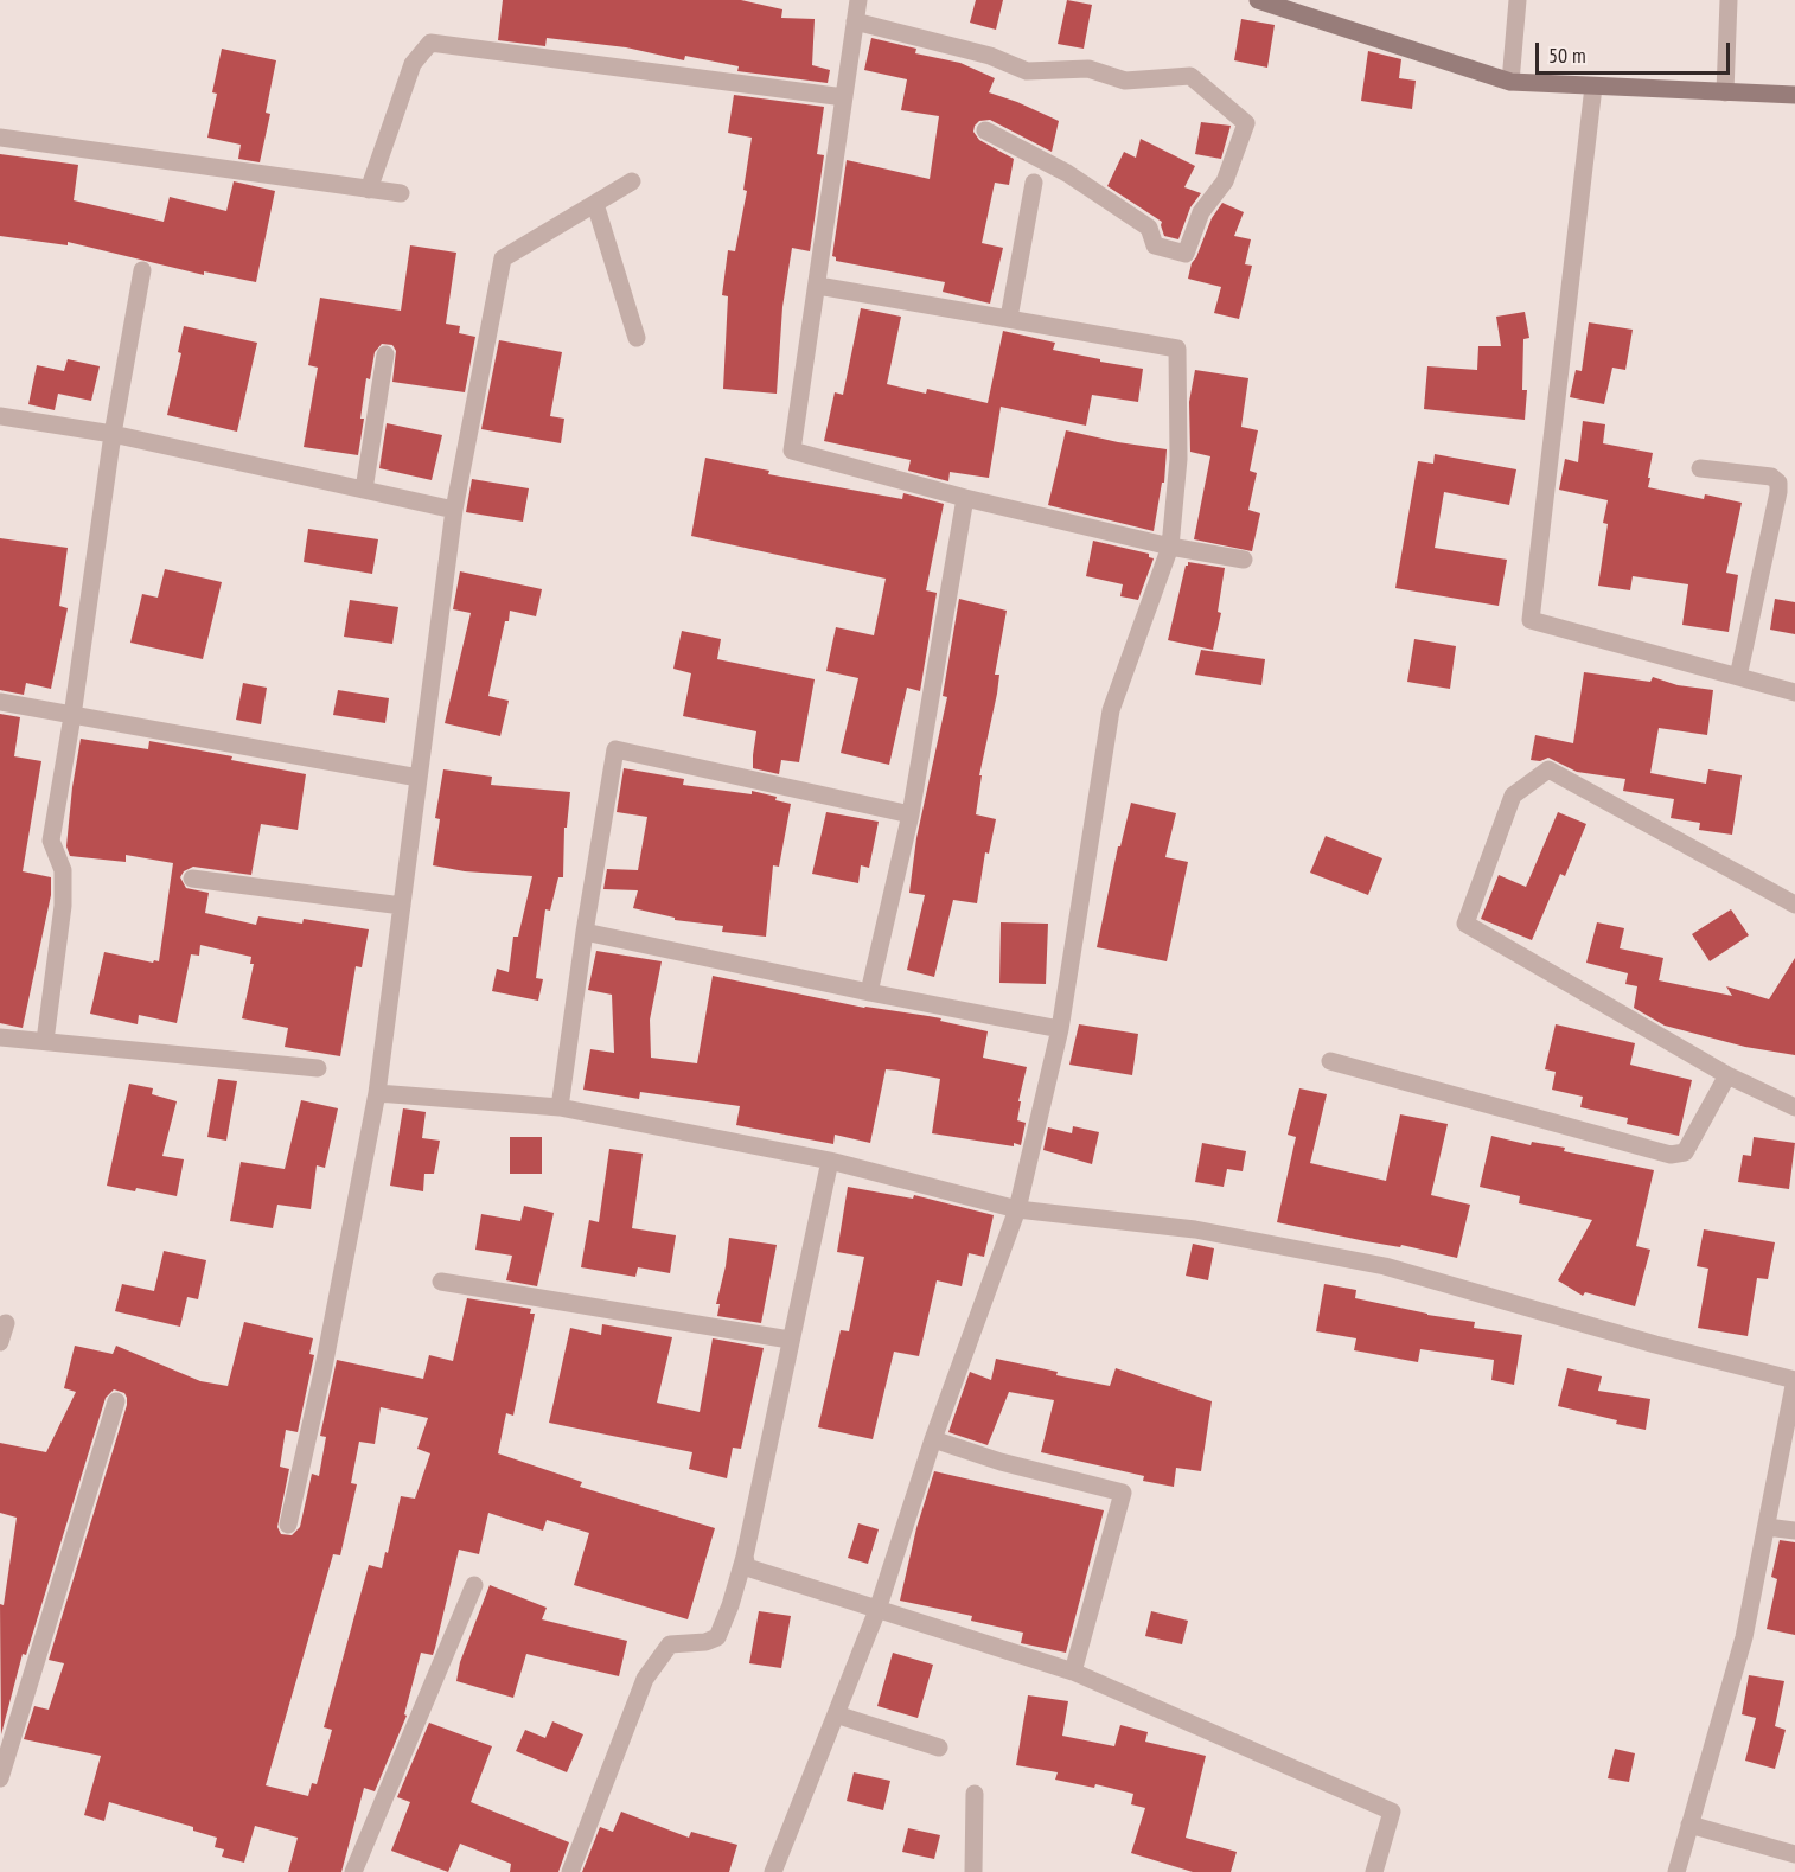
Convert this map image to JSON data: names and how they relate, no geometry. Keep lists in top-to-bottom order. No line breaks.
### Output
{"scale_bar":"50 m"}
